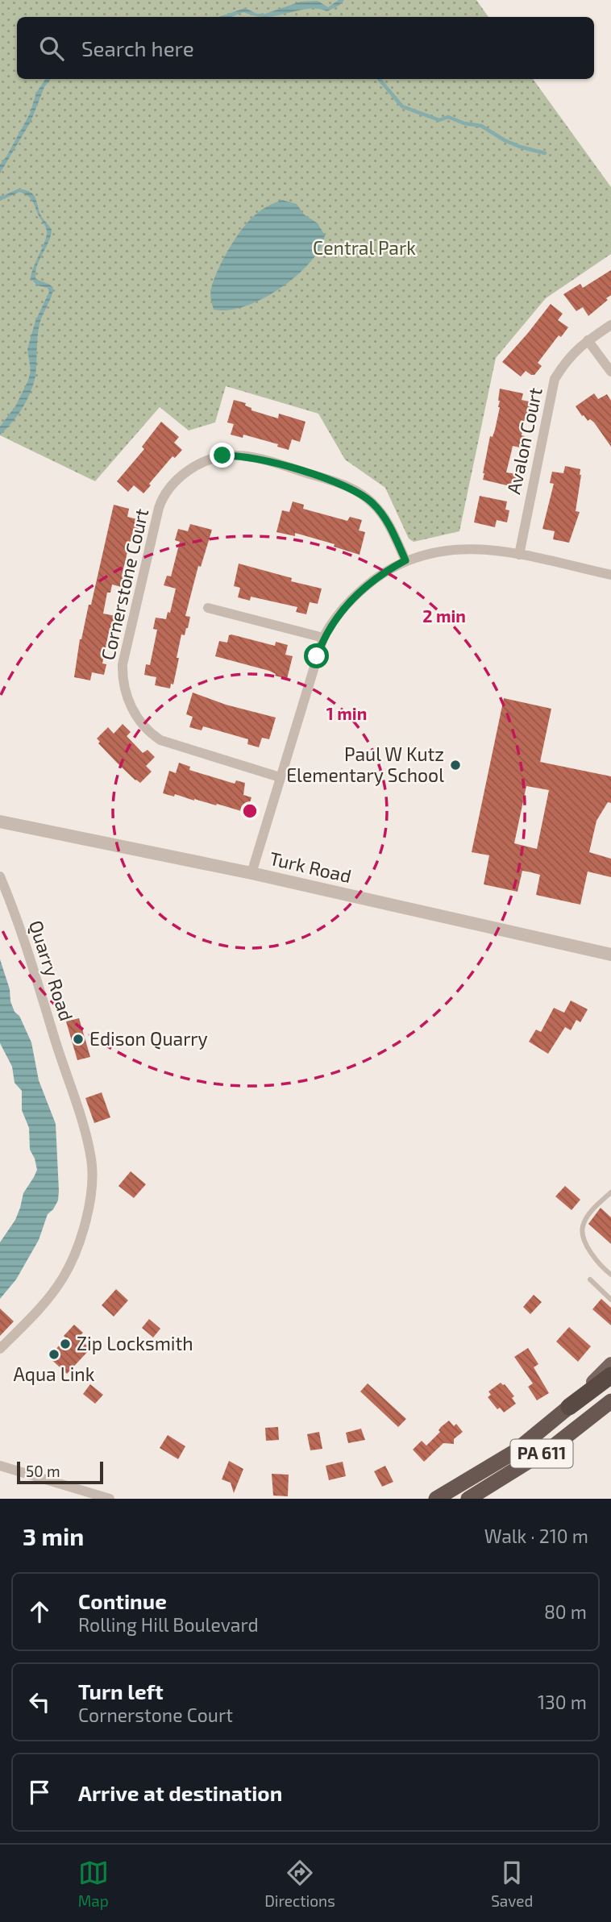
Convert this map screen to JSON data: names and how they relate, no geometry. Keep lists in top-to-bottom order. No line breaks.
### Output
{"streets":{"highway":["PA 611"],"street":["Avalon Court","Cornerstone Court","Turk Road","Quarry Road"]},"parks":["Central Park"],"places":["Paul W Kutz Elementary School","Edison Quarry","Zip Locksmith","Aqua Link"],"scale_bar":"50 m","page":{"search":"Search here","scale":"50 m","heading":["3 min","Walk · 210 m"],"list":[["Continue","Rolling Hill Boulevard","80 m"],["Turn left","Cornerstone Court","130 m"],"Arrive at destination"],"nav":["Map","Directions","Saved"]},"rings":["2 min","1 min"]}
